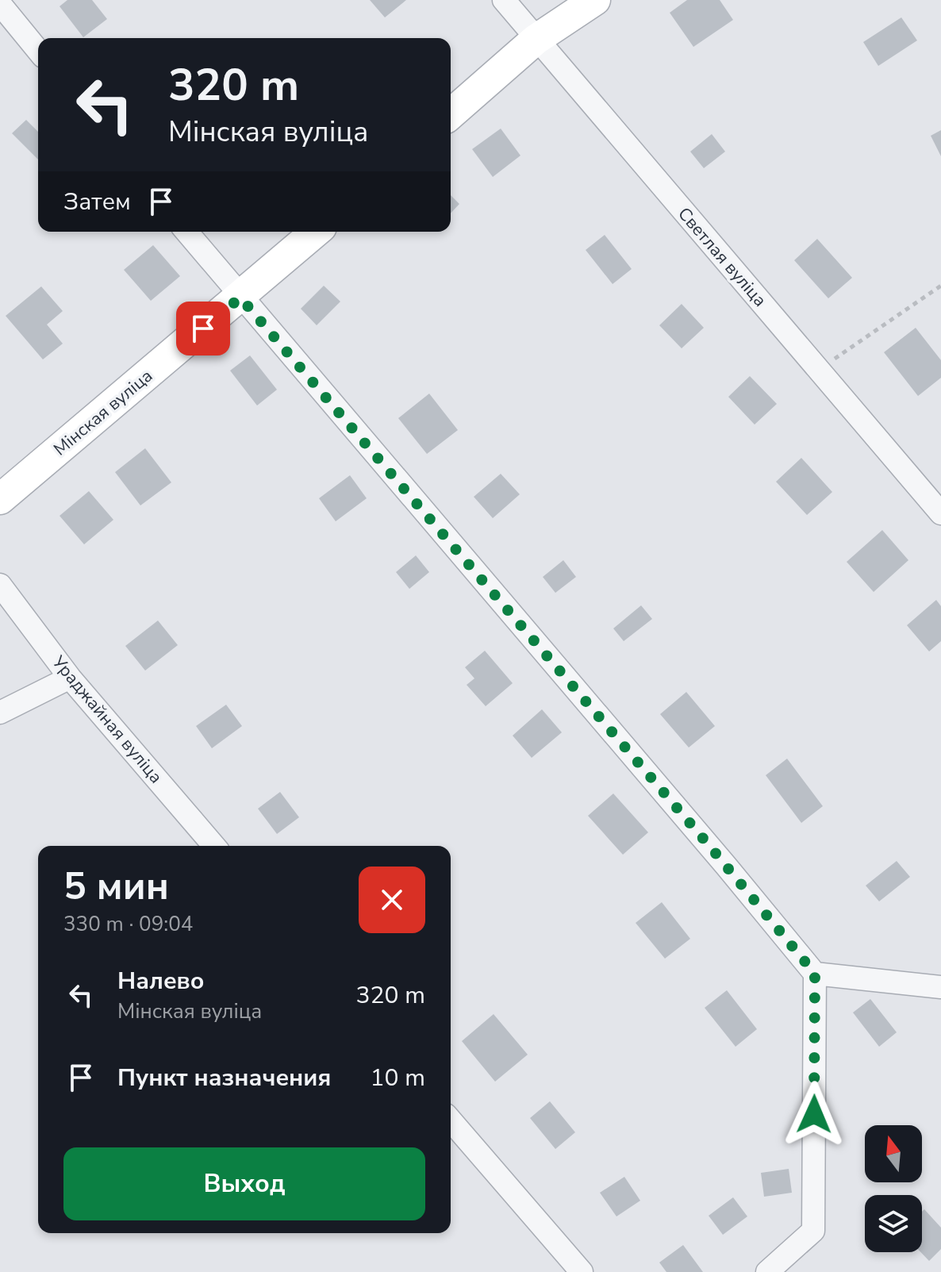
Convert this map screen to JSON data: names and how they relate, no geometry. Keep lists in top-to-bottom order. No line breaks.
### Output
{"streets":{"street":["Светлая вуліца","Мінская вуліца","Ураджайная вуліца"]},"north":"top","page":{"turn":["320 m","Мінская вуліца"],"then":"Затем","heading":["5 мин","330 m · 09:04"],"list":[{"name":"Налево","note":"Мінская вуліца","value":"320 m"},{"name":"Пункт назначения","value":"10 m"}],"buttons":"Выход"}}
